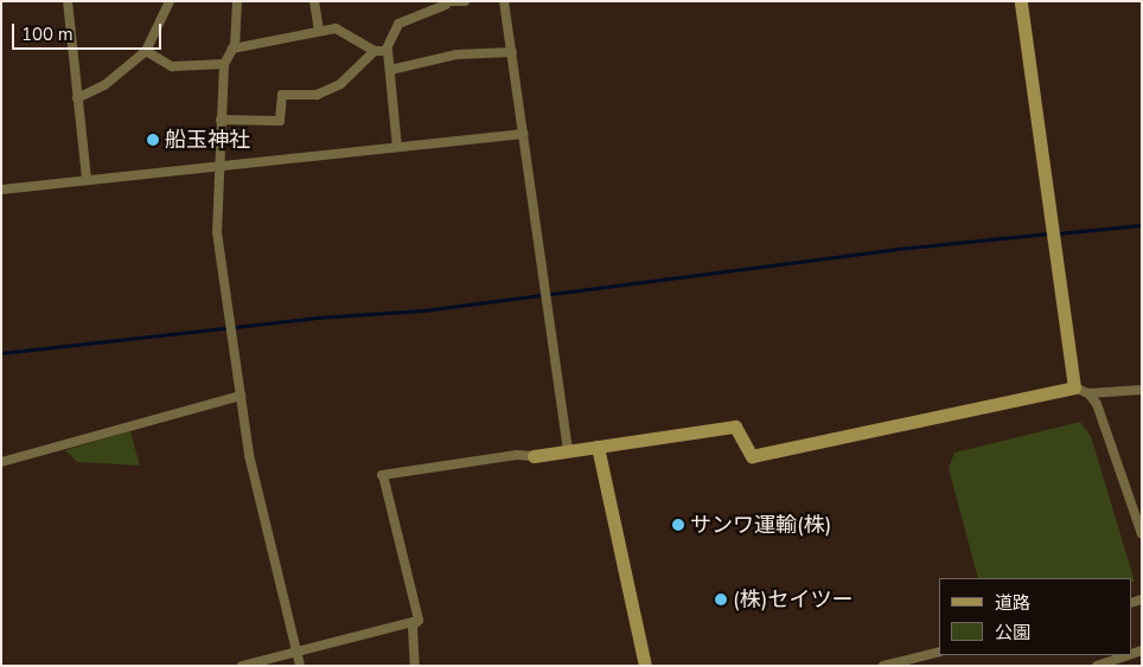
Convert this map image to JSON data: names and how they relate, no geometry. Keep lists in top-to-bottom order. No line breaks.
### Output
{"places":["船玉神社","サンワ運輸(株)","(株)セイツー"],"legend":["道路","公園"],"scale_bar":"100 m"}
